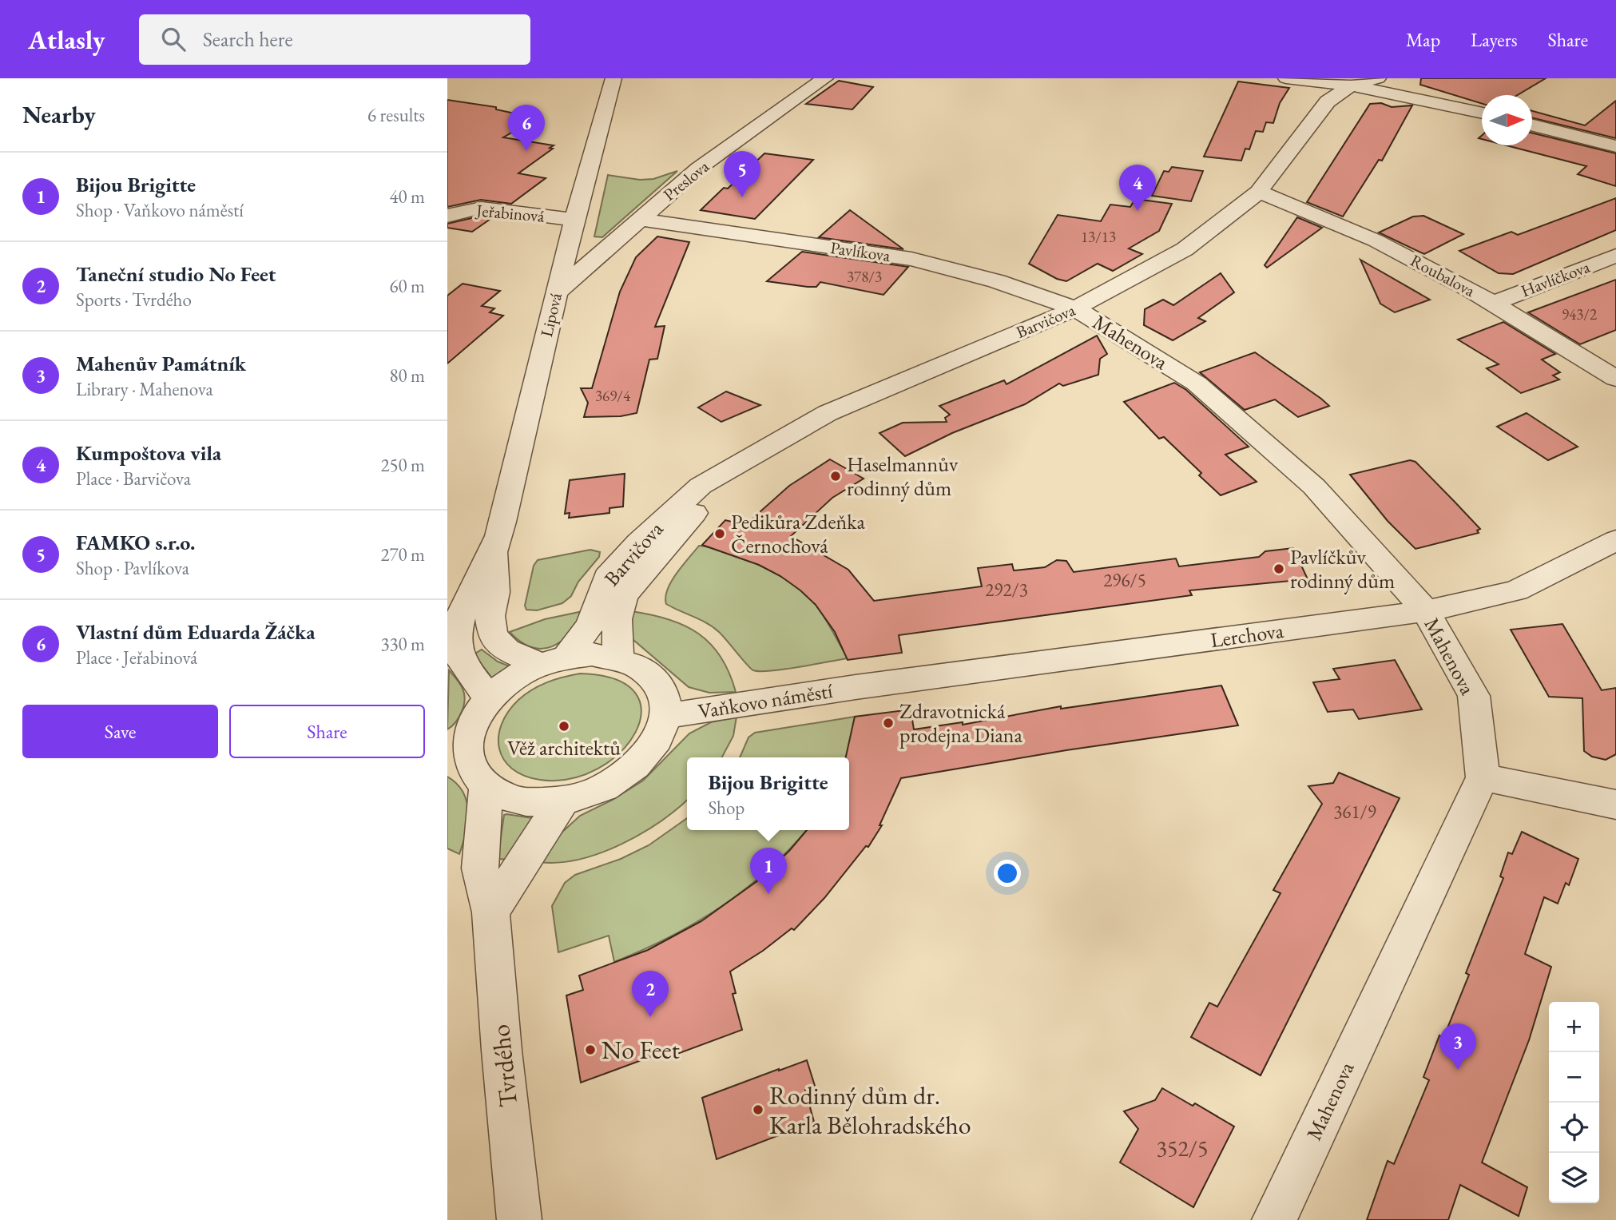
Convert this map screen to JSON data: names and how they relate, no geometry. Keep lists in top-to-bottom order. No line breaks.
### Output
{"streets":{"street":["Preslova","Jeřabinová","Pavlíkova","Roubalova","Havlíčkova","Lipová","Barvičova","Mahenova","Lerchova","Vaňkovo náměstí","Tvrdého"]},"crossings":[["Preslova","Pavlíkova"],["Preslova","Lipová"],["Jeřabinová","Lipová"],["Pavlíkova","Barvičova"],["Pavlíkova","Mahenova"],["Roubalova","Havlíčkova"],["Roubalova","Barvičova"],["Lipová","Barvičova"],["Lipová","Vaňkovo náměstí"],["Lipová","Tvrdého"],["Barvičova","Mahenova"],["Barvičova","Vaňkovo náměstí"],["Barvičova","Tvrdého"],["Mahenova","Lerchova"],["Lerchova","Vaňkovo náměstí"],["Vaňkovo náměstí","Tvrdého"]],"places":["Haselmannův rodinný dům","Pedikůra Zdeňka Černochová","Pavlíčkův rodinný dům","Zdravotnická prodejna Diana","Věž architektů","No Feet","Rodinný dům dr. Karla Bělohradského"],"house_numbers":["13/13","378/3","943/2","369/4","296/5","292/3","361/9","352/5"],"north":"right","page":{"header":"Atlasly","search":"Search here","nav":["Map","Layers","Share"],"heading":["Nearby","6 results"],"pins":["6","5","4","1","2","3"],"list":[{"mark":"1","name":"Bijou Brigitte","note":"Shop · Vaňkovo náměstí","value":"40 m"},{"mark":"2","name":"Taneční studio No Feet","note":"Sports · Tvrdého","value":"60 m"},{"mark":"3","name":"Mahenův Památník","note":"Library · Mahenova","value":"80 m"},{"mark":"4","name":"Kumpoštova vila","note":"Place · Barvičova","value":"250 m"},{"mark":"5","name":"FAMKO s.r.o.","note":"Shop · Pavlíkova","value":"270 m"},{"mark":"6","name":"Vlastní dům Eduarda Žáčka","note":"Place · Jeřabinová","value":"330 m"}],"buttons":["Save","Share"],"popup":["Bijou Brigitte","Shop"],"map_buttons":["+","−"]}}
